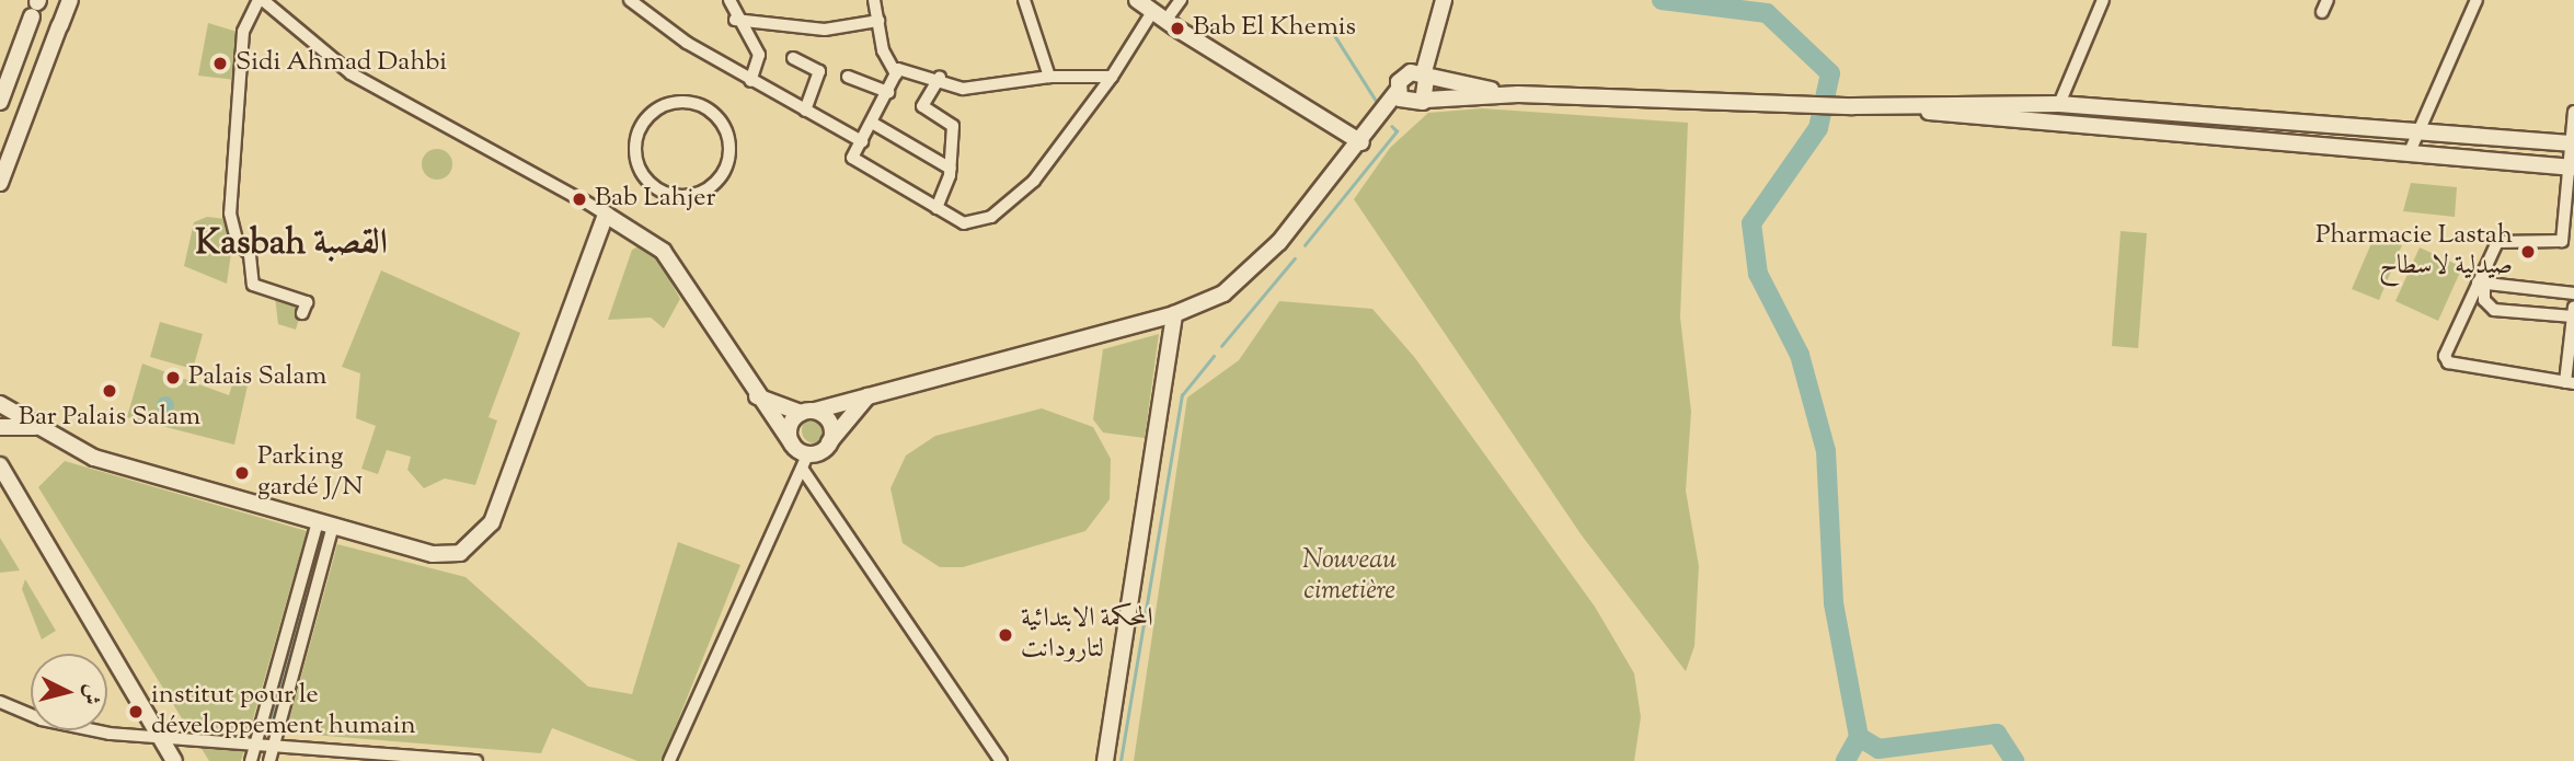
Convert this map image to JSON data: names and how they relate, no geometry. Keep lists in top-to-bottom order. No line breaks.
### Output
{"districts":["Kasbah القصبة"],"parks":["Nouveau cimetière"],"places":["Bab El Khemis","Sidi Ahmad Dahbi","Bab Lahjer","Pharmacie Lastah صيدلية لاسطاح","Palais Salam","Bar Palais Salam","Parking gardé J/N","المحكمة الابتدائية لتارودانت","institut pour le développement humain"],"north":"right"}
